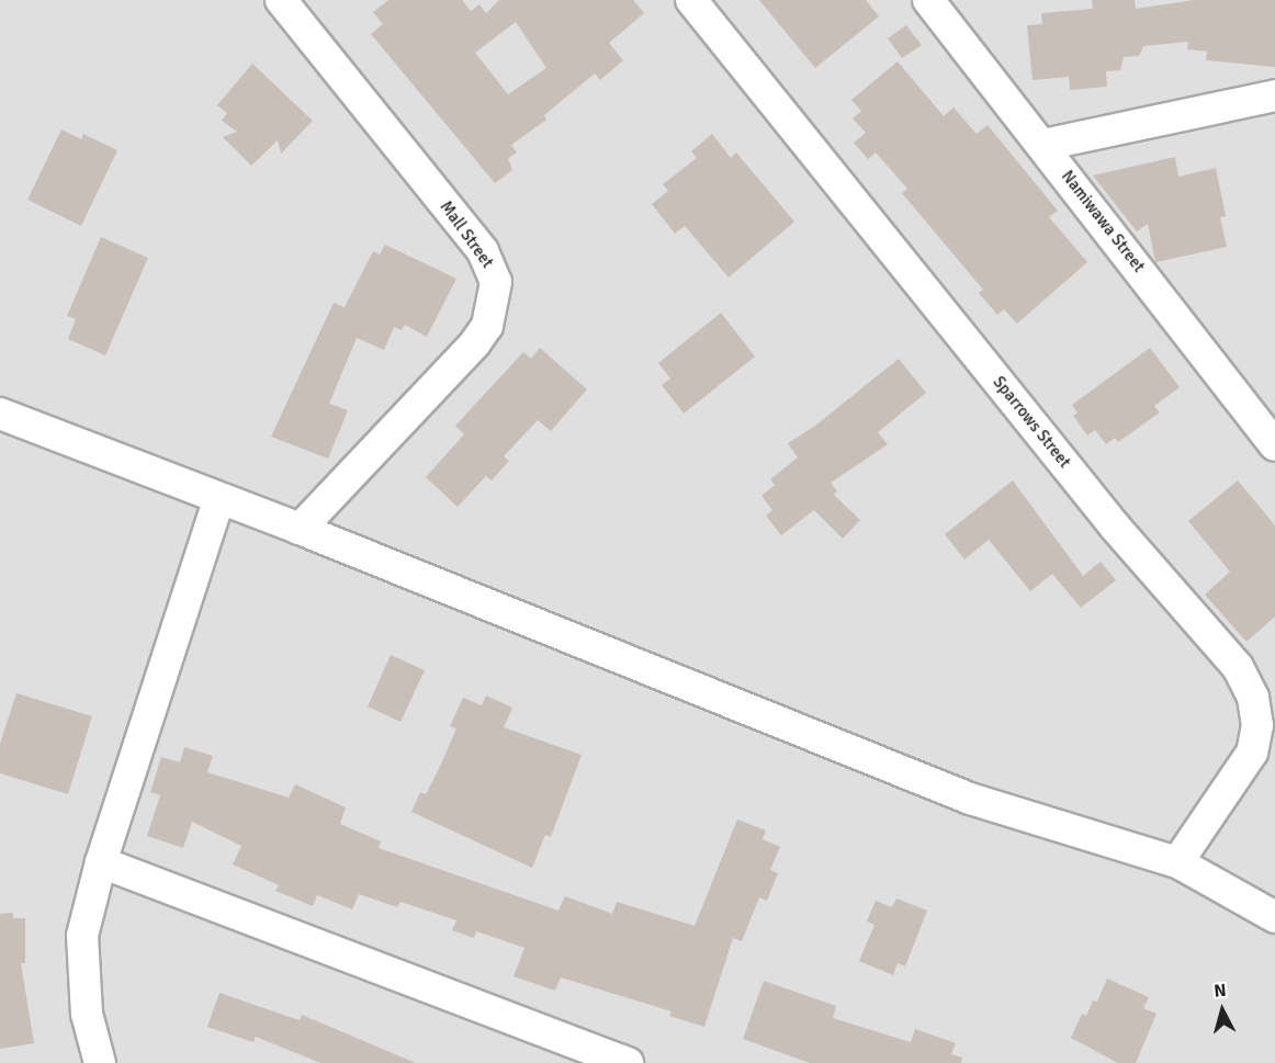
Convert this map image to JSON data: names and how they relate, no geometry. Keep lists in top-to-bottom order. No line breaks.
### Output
{"streets":{"street":["Namiwawa Street","Mall Street","Sparrows Street"]},"north":"top"}
